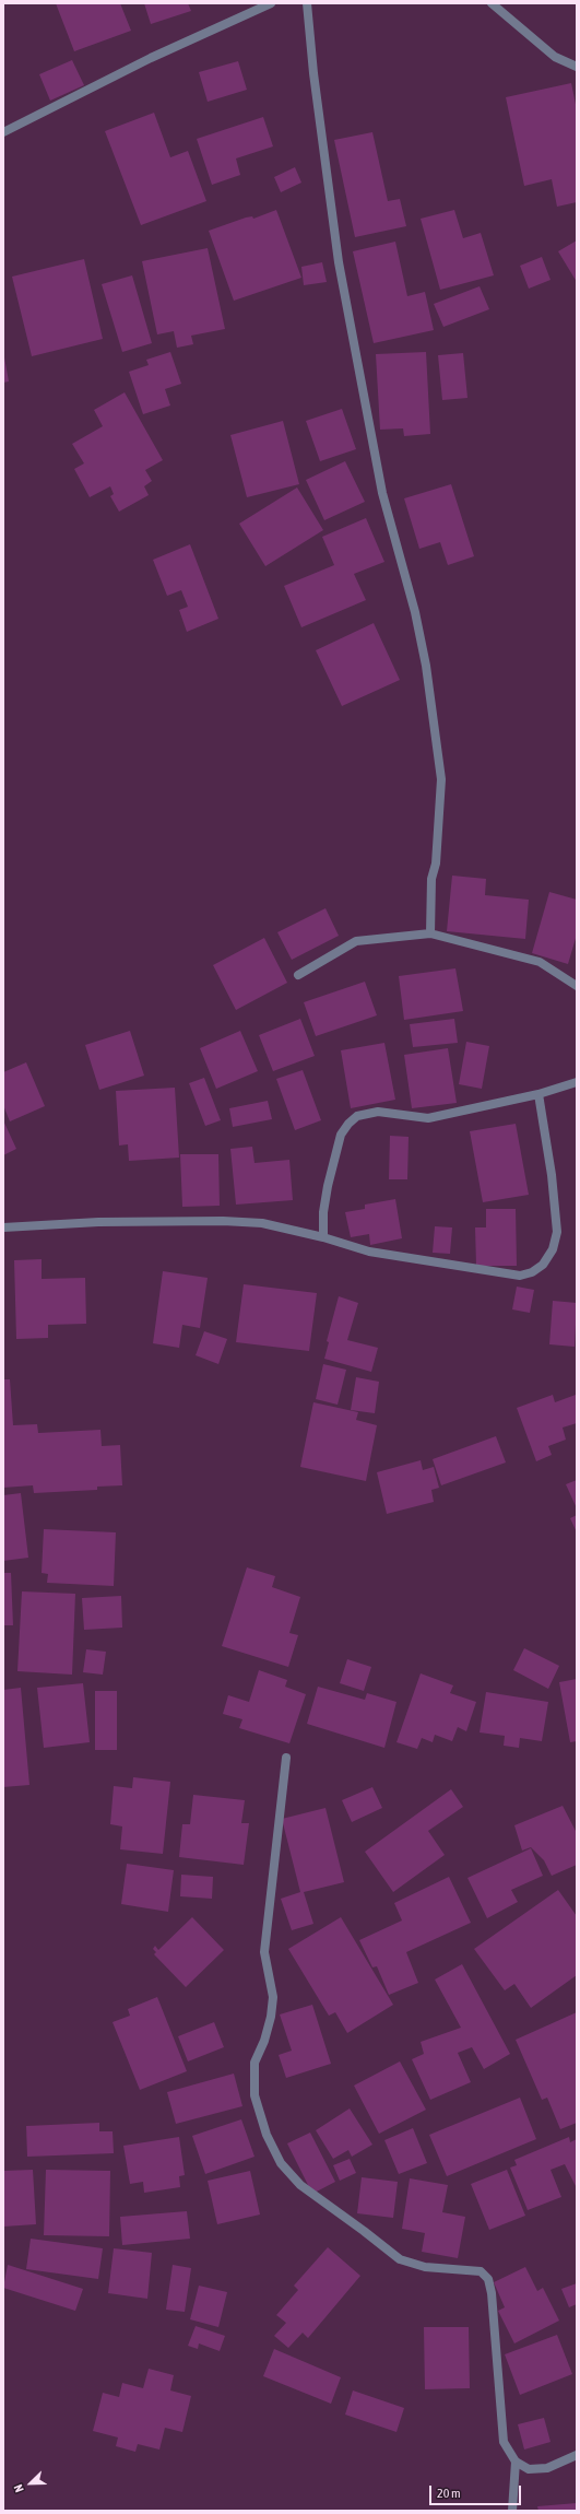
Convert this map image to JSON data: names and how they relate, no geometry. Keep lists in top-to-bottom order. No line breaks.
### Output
{"scale_bar":"20 m","north":"bottom left"}
